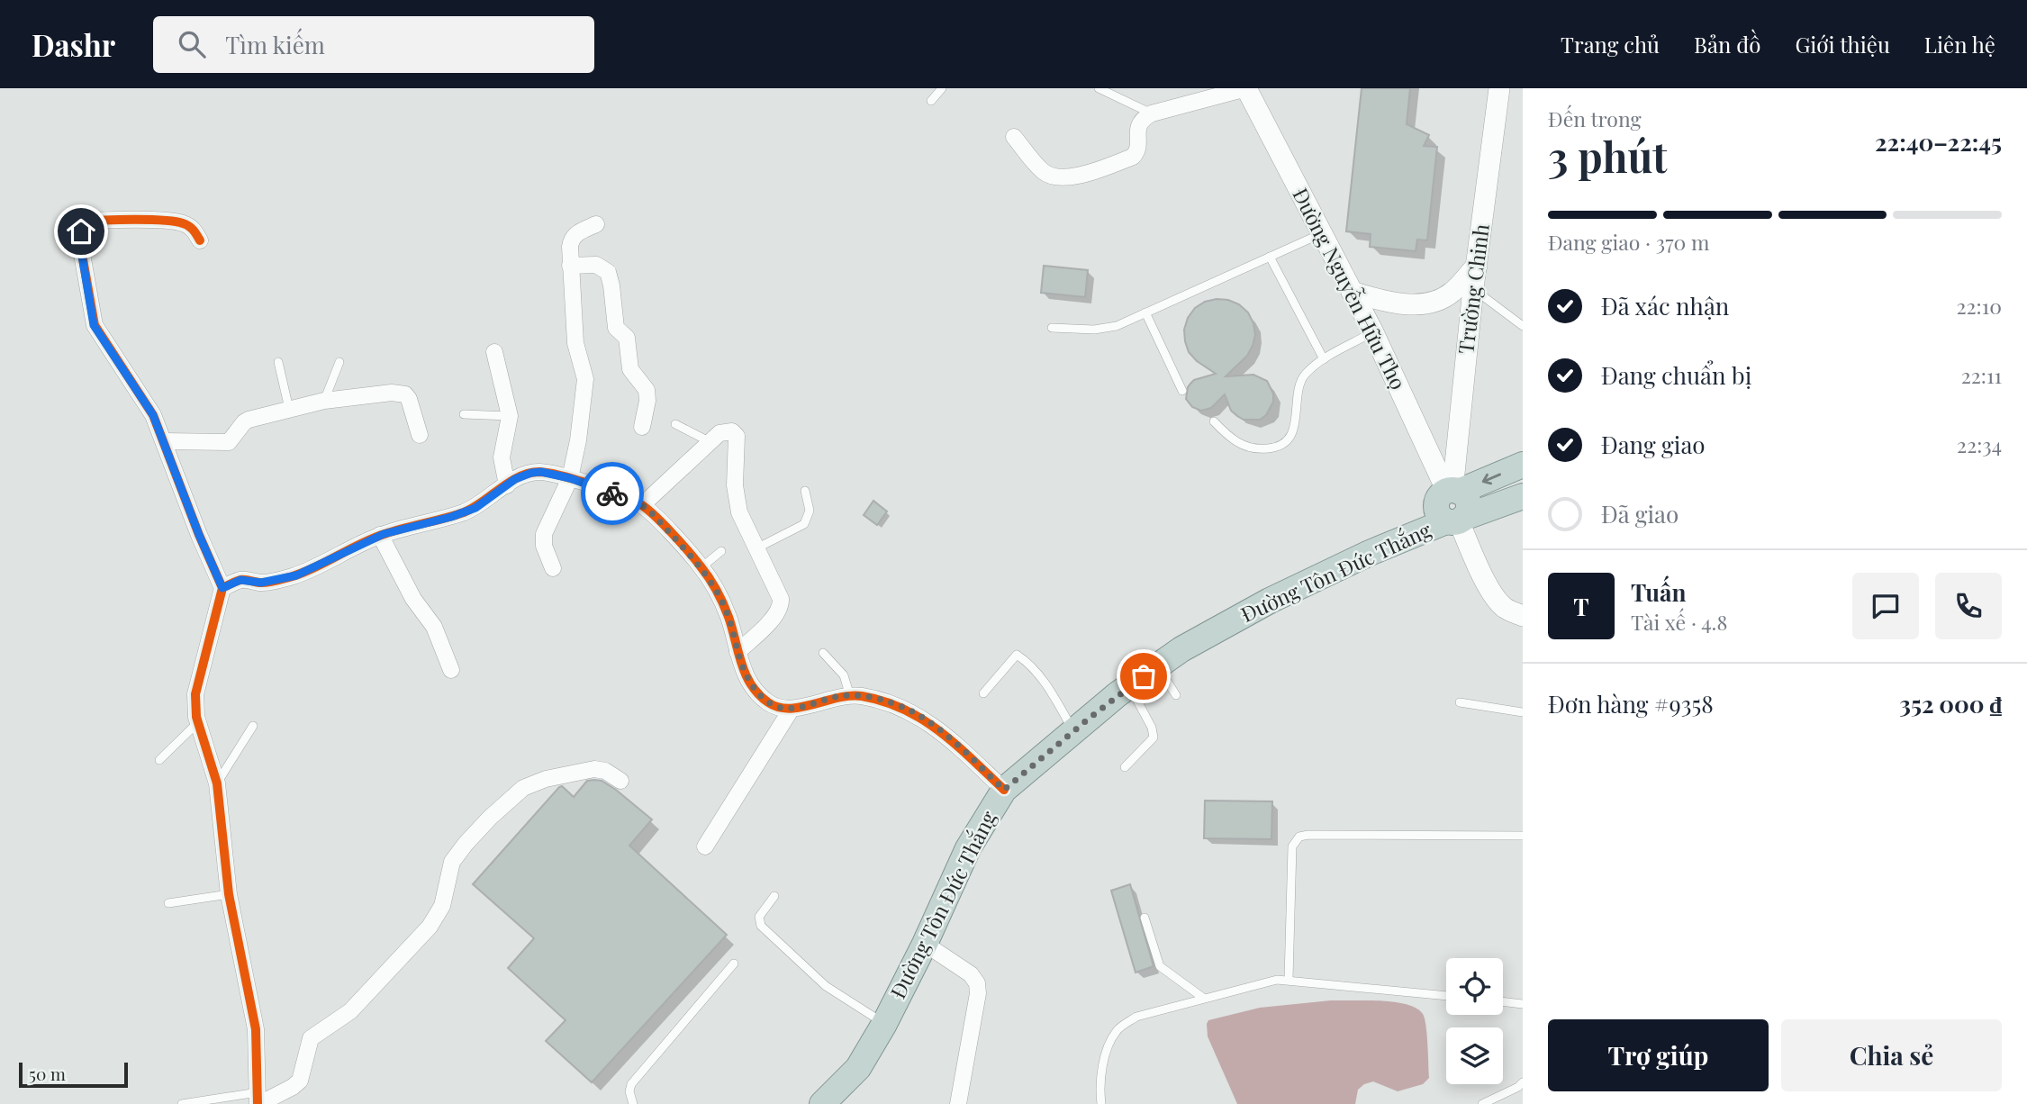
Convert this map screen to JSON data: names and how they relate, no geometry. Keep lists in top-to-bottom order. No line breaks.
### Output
{"streets":{"highway":["Đường Tôn Đức Thắng"],"main road":["Đường Nguyễn Hữu Thọ","Trường Chinh"]},"crossings":[["Đường Nguyễn Hữu Thọ","Trường Chinh"]],"scale_bar":"50 m","page":{"header":"Dashr","search":"Tìm kiếm","nav":["Trang chủ","Bản đồ","Giới thiệu","Liên hệ"],"heading":["3 phút","Đến trong","22:40–22:45"],"panel":["Tuấn","Tài xế · 4.8","Đơn hàng #9358","352 000 ₫"],"bar":"Đang giao · 370 m","list":[["Đã xác nhận","22:10"],["Đang chuẩn bị","22:11"],["Đang giao","22:34"],"Đã giao"],"round":"T","buttons":["Trợ giúp","Chia sẻ"],"scale":"50 m"}}
